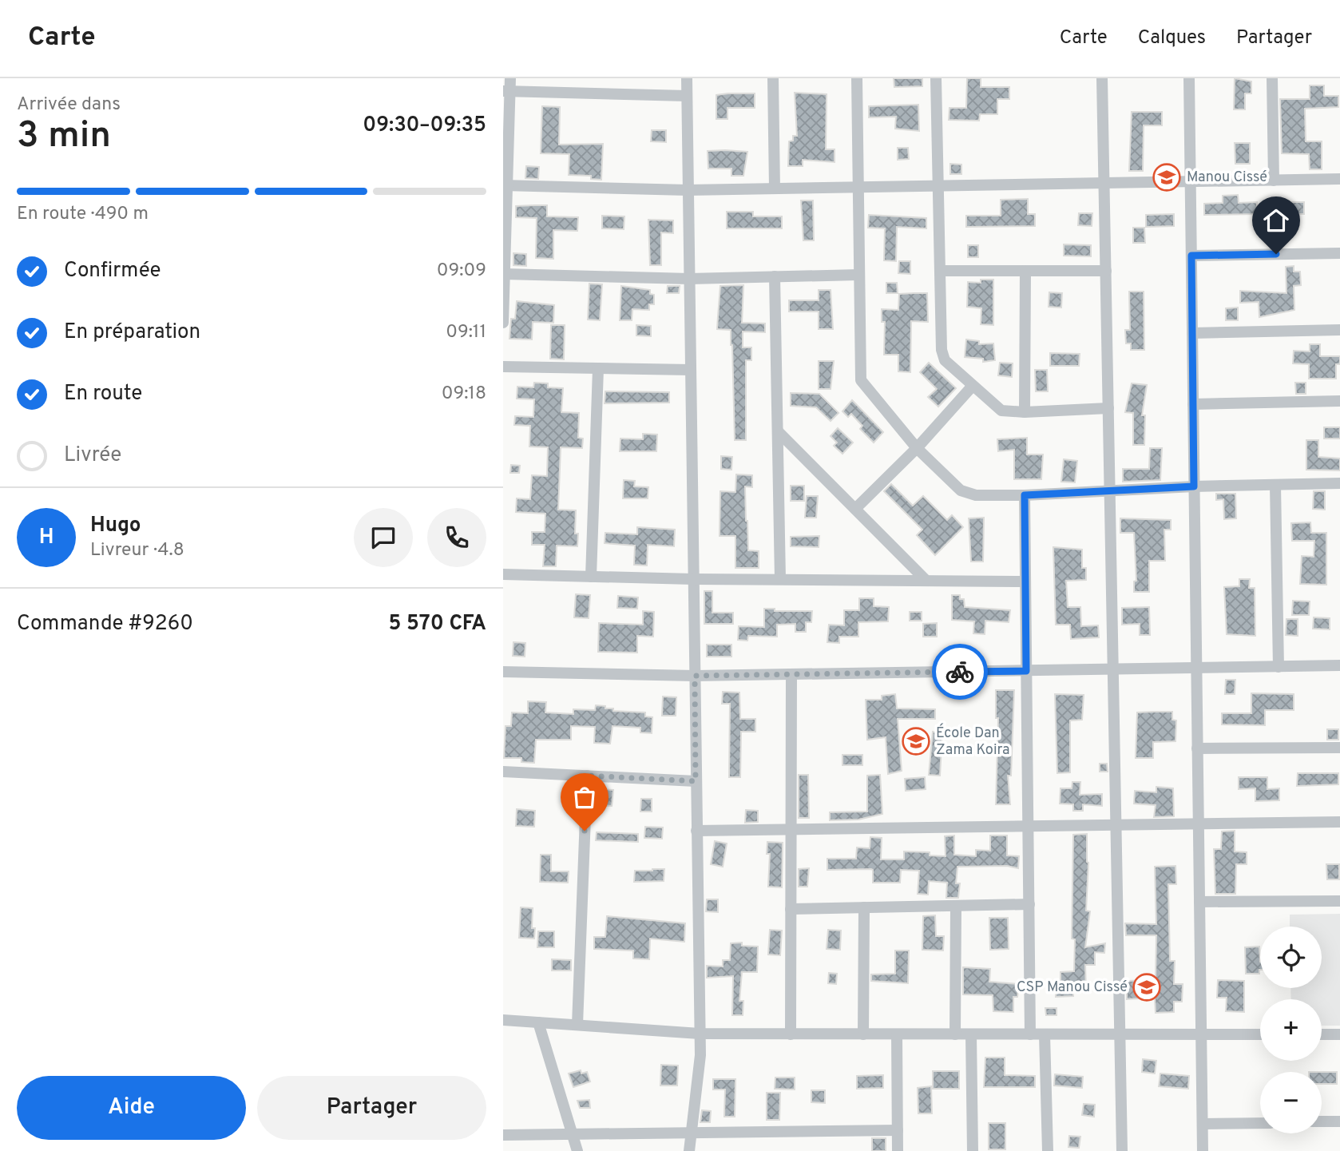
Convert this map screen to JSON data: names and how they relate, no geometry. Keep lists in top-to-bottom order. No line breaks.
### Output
{"places":{"school or university":["Manou Cissé","École Dan Zama Koira","CSP Manou Cissé"]},"page":{"header":"Carte","nav":["Carte","Calques","Partager"],"heading":["3 min","Arrivée dans","09:30–09:35"],"panel":["Hugo","Livreur · 4.8","Commande #9260","5 570 CFA"],"bar":"En route · 490 m","list":[["Confirmée","09:09"],["En préparation","09:11"],["En route","09:18"],"Livrée"],"round":"H","map_buttons":["+","−"],"buttons":["Aide","Partager"]}}
